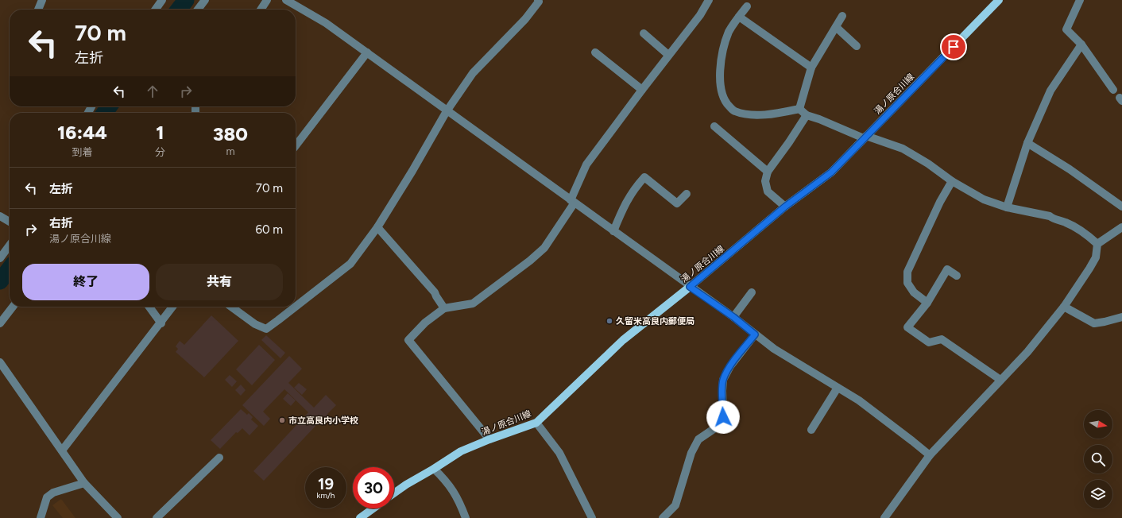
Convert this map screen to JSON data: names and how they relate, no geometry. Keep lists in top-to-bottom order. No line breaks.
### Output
{"streets":{"main road":["湯ノ原合川線"]},"places":["久留米高良内郵便局","市立高良内小学校"],"north":"right","page":{"turn":["70 m","左折"],"eta":["16:44","到着","1","分","380","m"],"list":[{"name":"左折","value":"70 m"},{"name":"右折","note":"湯ノ原合川線","value":"60 m"}],"buttons":["終了","共有"],"speed":"19 km/h","limit":"30"}}
